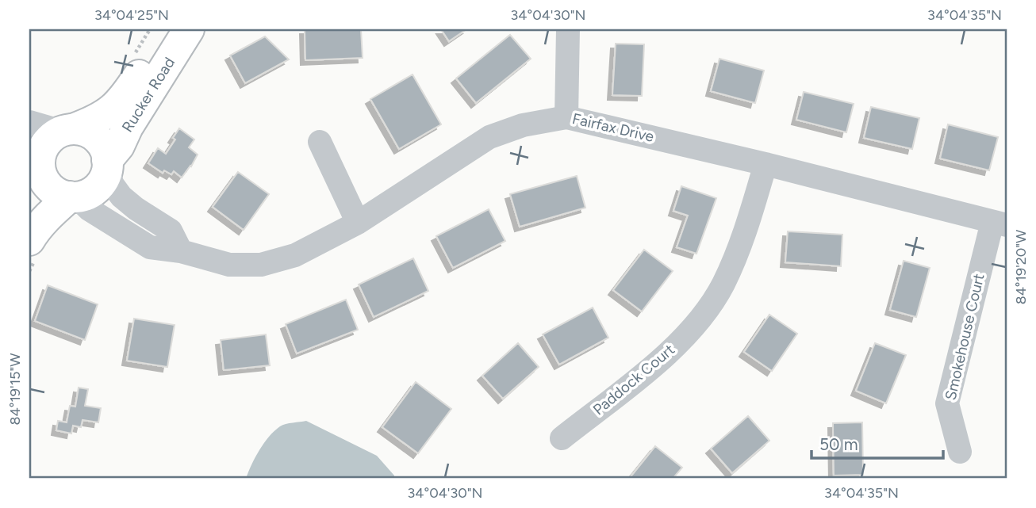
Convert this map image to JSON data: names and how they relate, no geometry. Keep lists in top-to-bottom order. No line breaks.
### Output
{"streets":{"main road":["Rucker Road"],"street":["Fairfax Drive","Smokehouse Court","Paddock Court"]},"crossings":[["Rucker Road","Fairfax Drive"],["Fairfax Drive","Smokehouse Court"],["Fairfax Drive","Paddock Court"]],"scale_bar":"50 m","coordinates":["34°04'25\"N","34°04'30\"N","34°04'35\"N","84°19'20\"W","84°19'15\"W"]}
